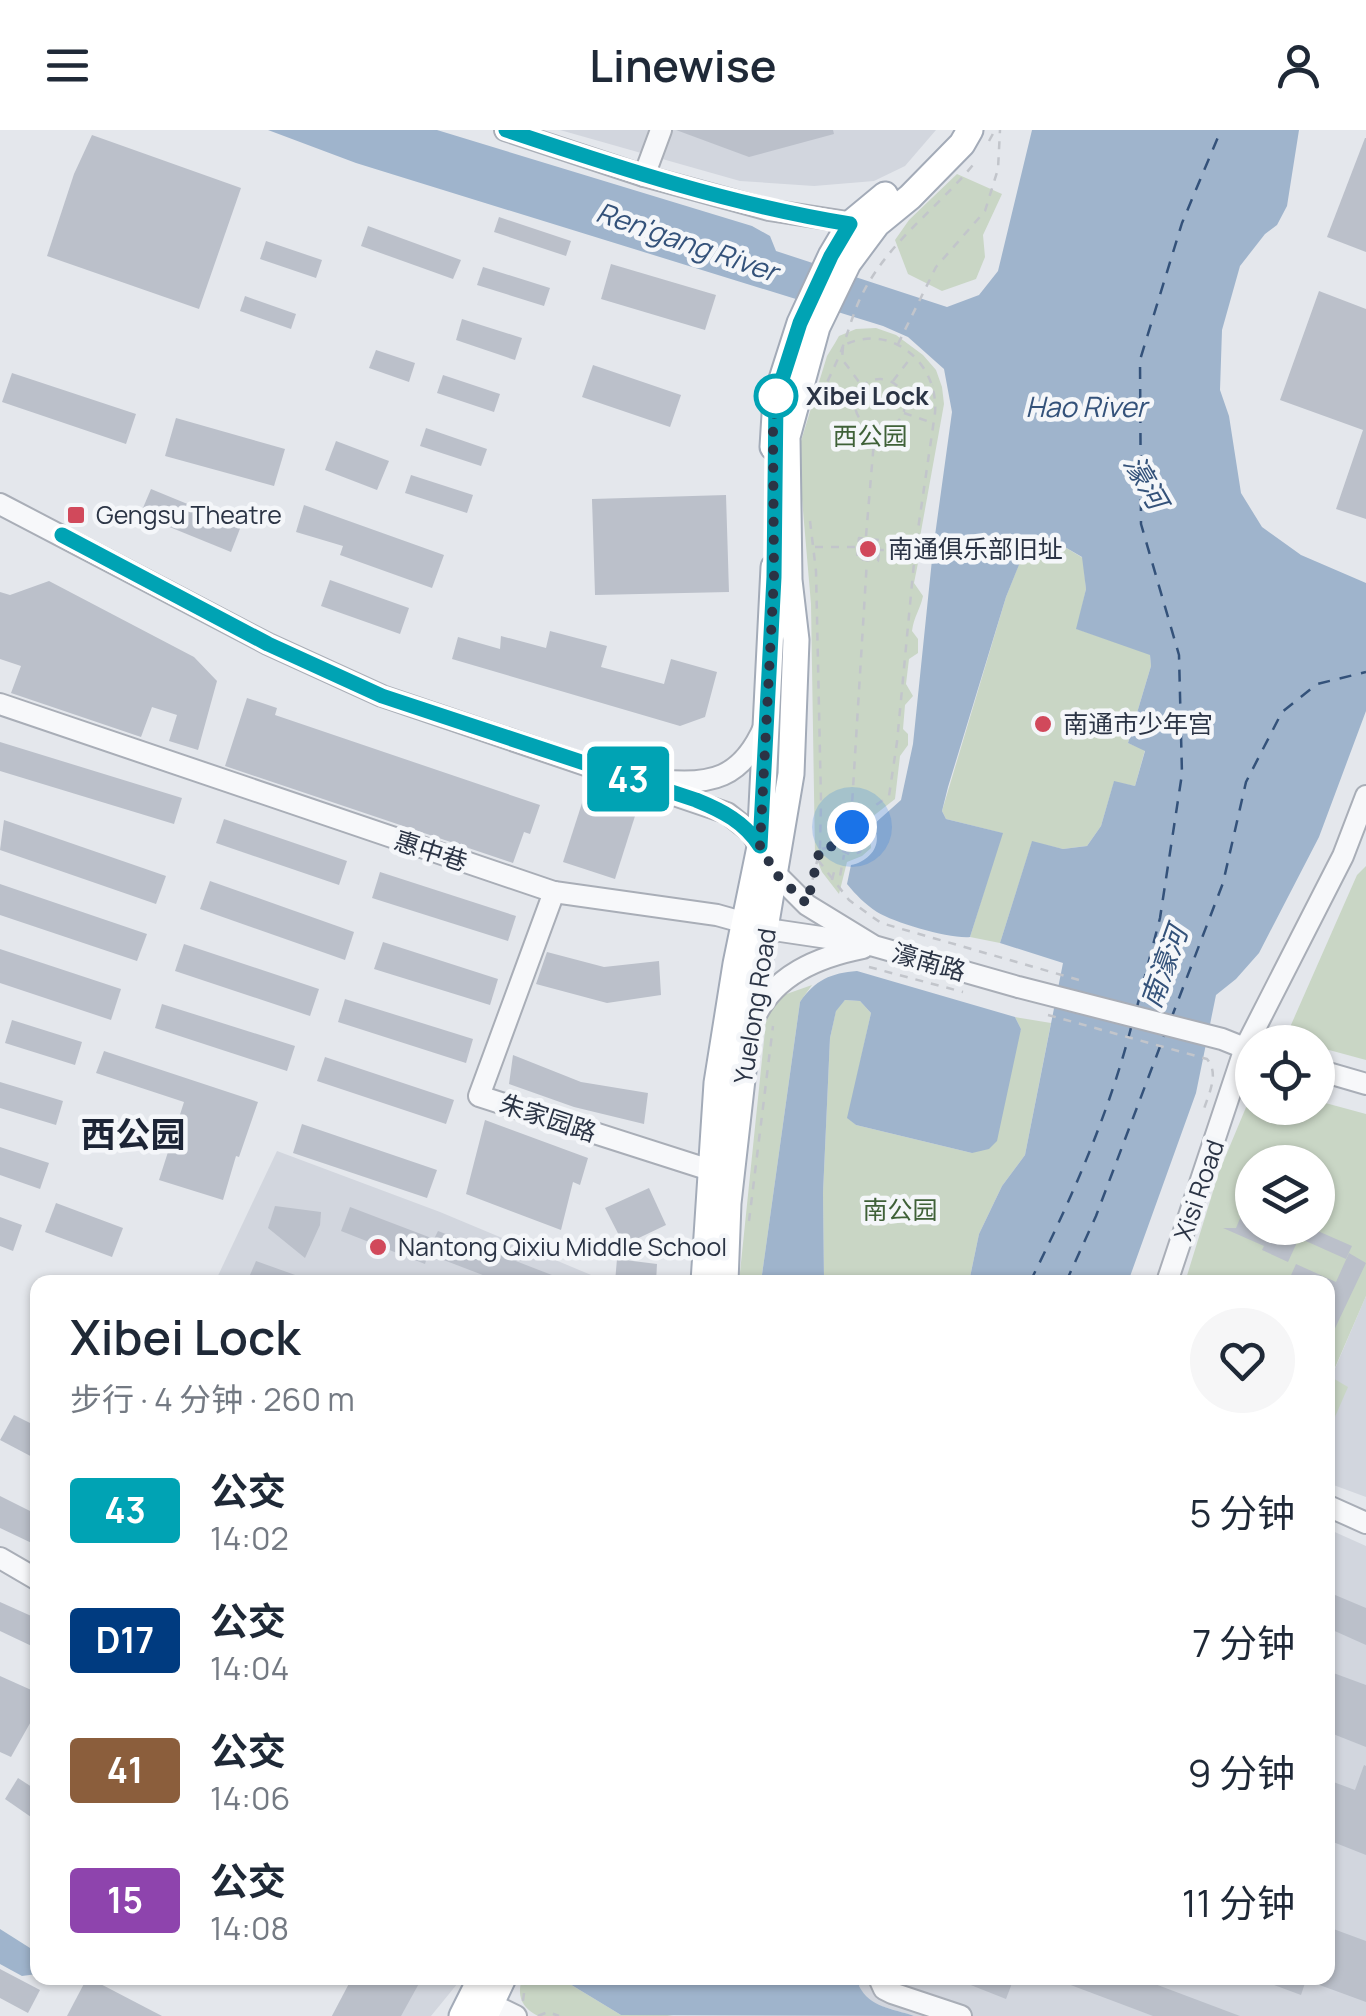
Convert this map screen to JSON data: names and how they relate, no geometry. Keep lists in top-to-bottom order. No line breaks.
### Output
{"streets":{"main road":["Yuelong Road"],"street":["惠中巷","濠南路","朱家园路","Xisi Road"]},"crossings":[["惠中巷","濠南路"],["惠中巷","Yuelong Road"],["惠中巷","朱家园路"],["濠南路","Yuelong Road"],["Yuelong Road","朱家园路"]],"districts":["西公园"],"water":["Ren'gang River","Hao River","濠河","南濠河"],"parks":["西公园","南公园"],"places":{"other":["Xibei Lock","南通俱乐部旧址","南通市少年宫","Nantong Qixiu Middle School"],"transit":["Gengsu Theatre"]},"lines":["bus line 43"],"page":{"header":"Linewise","on_map":"43","heading":["Xibei Lock","步行 · 4 分钟 · 260 m"],"list":[{"mark":"43","name":"公交","note":"14:02","value":"5 分钟"},{"mark":"D17","name":"公交","note":"14:04","value":"7 分钟"},{"mark":"41","name":"公交","note":"14:06","value":"9 分钟"},{"mark":"15","name":"公交","note":"14:08","value":"11 分钟"}]}}
